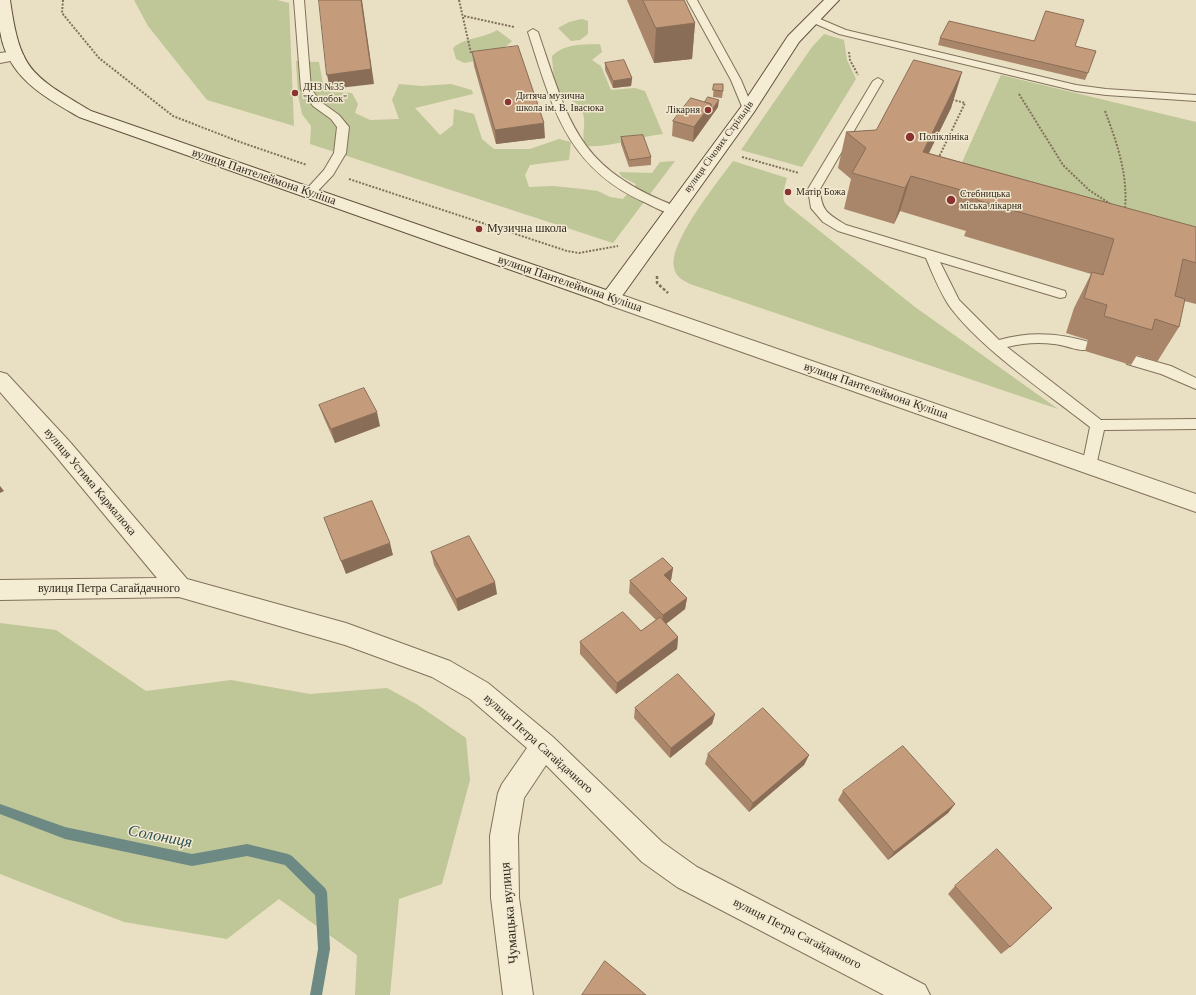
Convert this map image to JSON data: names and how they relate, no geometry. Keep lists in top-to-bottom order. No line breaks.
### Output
{"streets":{"street":["вулиця Січових Стрільців","вулиця Пантелеймона Куліша","вулиця Устима Кармалюка","вулиця Петра Сагайдачного","Чумацька вулиця"]},"crossings":[["вулиця Січових Стрільців","вулиця Пантелеймона Куліша"],["вулиця Устима Кармалюка","вулиця Петра Сагайдачного"],["вулиця Петра Сагайдачного","Чумацька вулиця"]],"water":["Солониця"],"places":["ДНЗ №35 \"Колобок\"","Дитяча музична школа ім. В. Івасюка","Лікарня","Поліклініка","Матір Божа","Стебницька міська лікарня","Музична школа"]}
